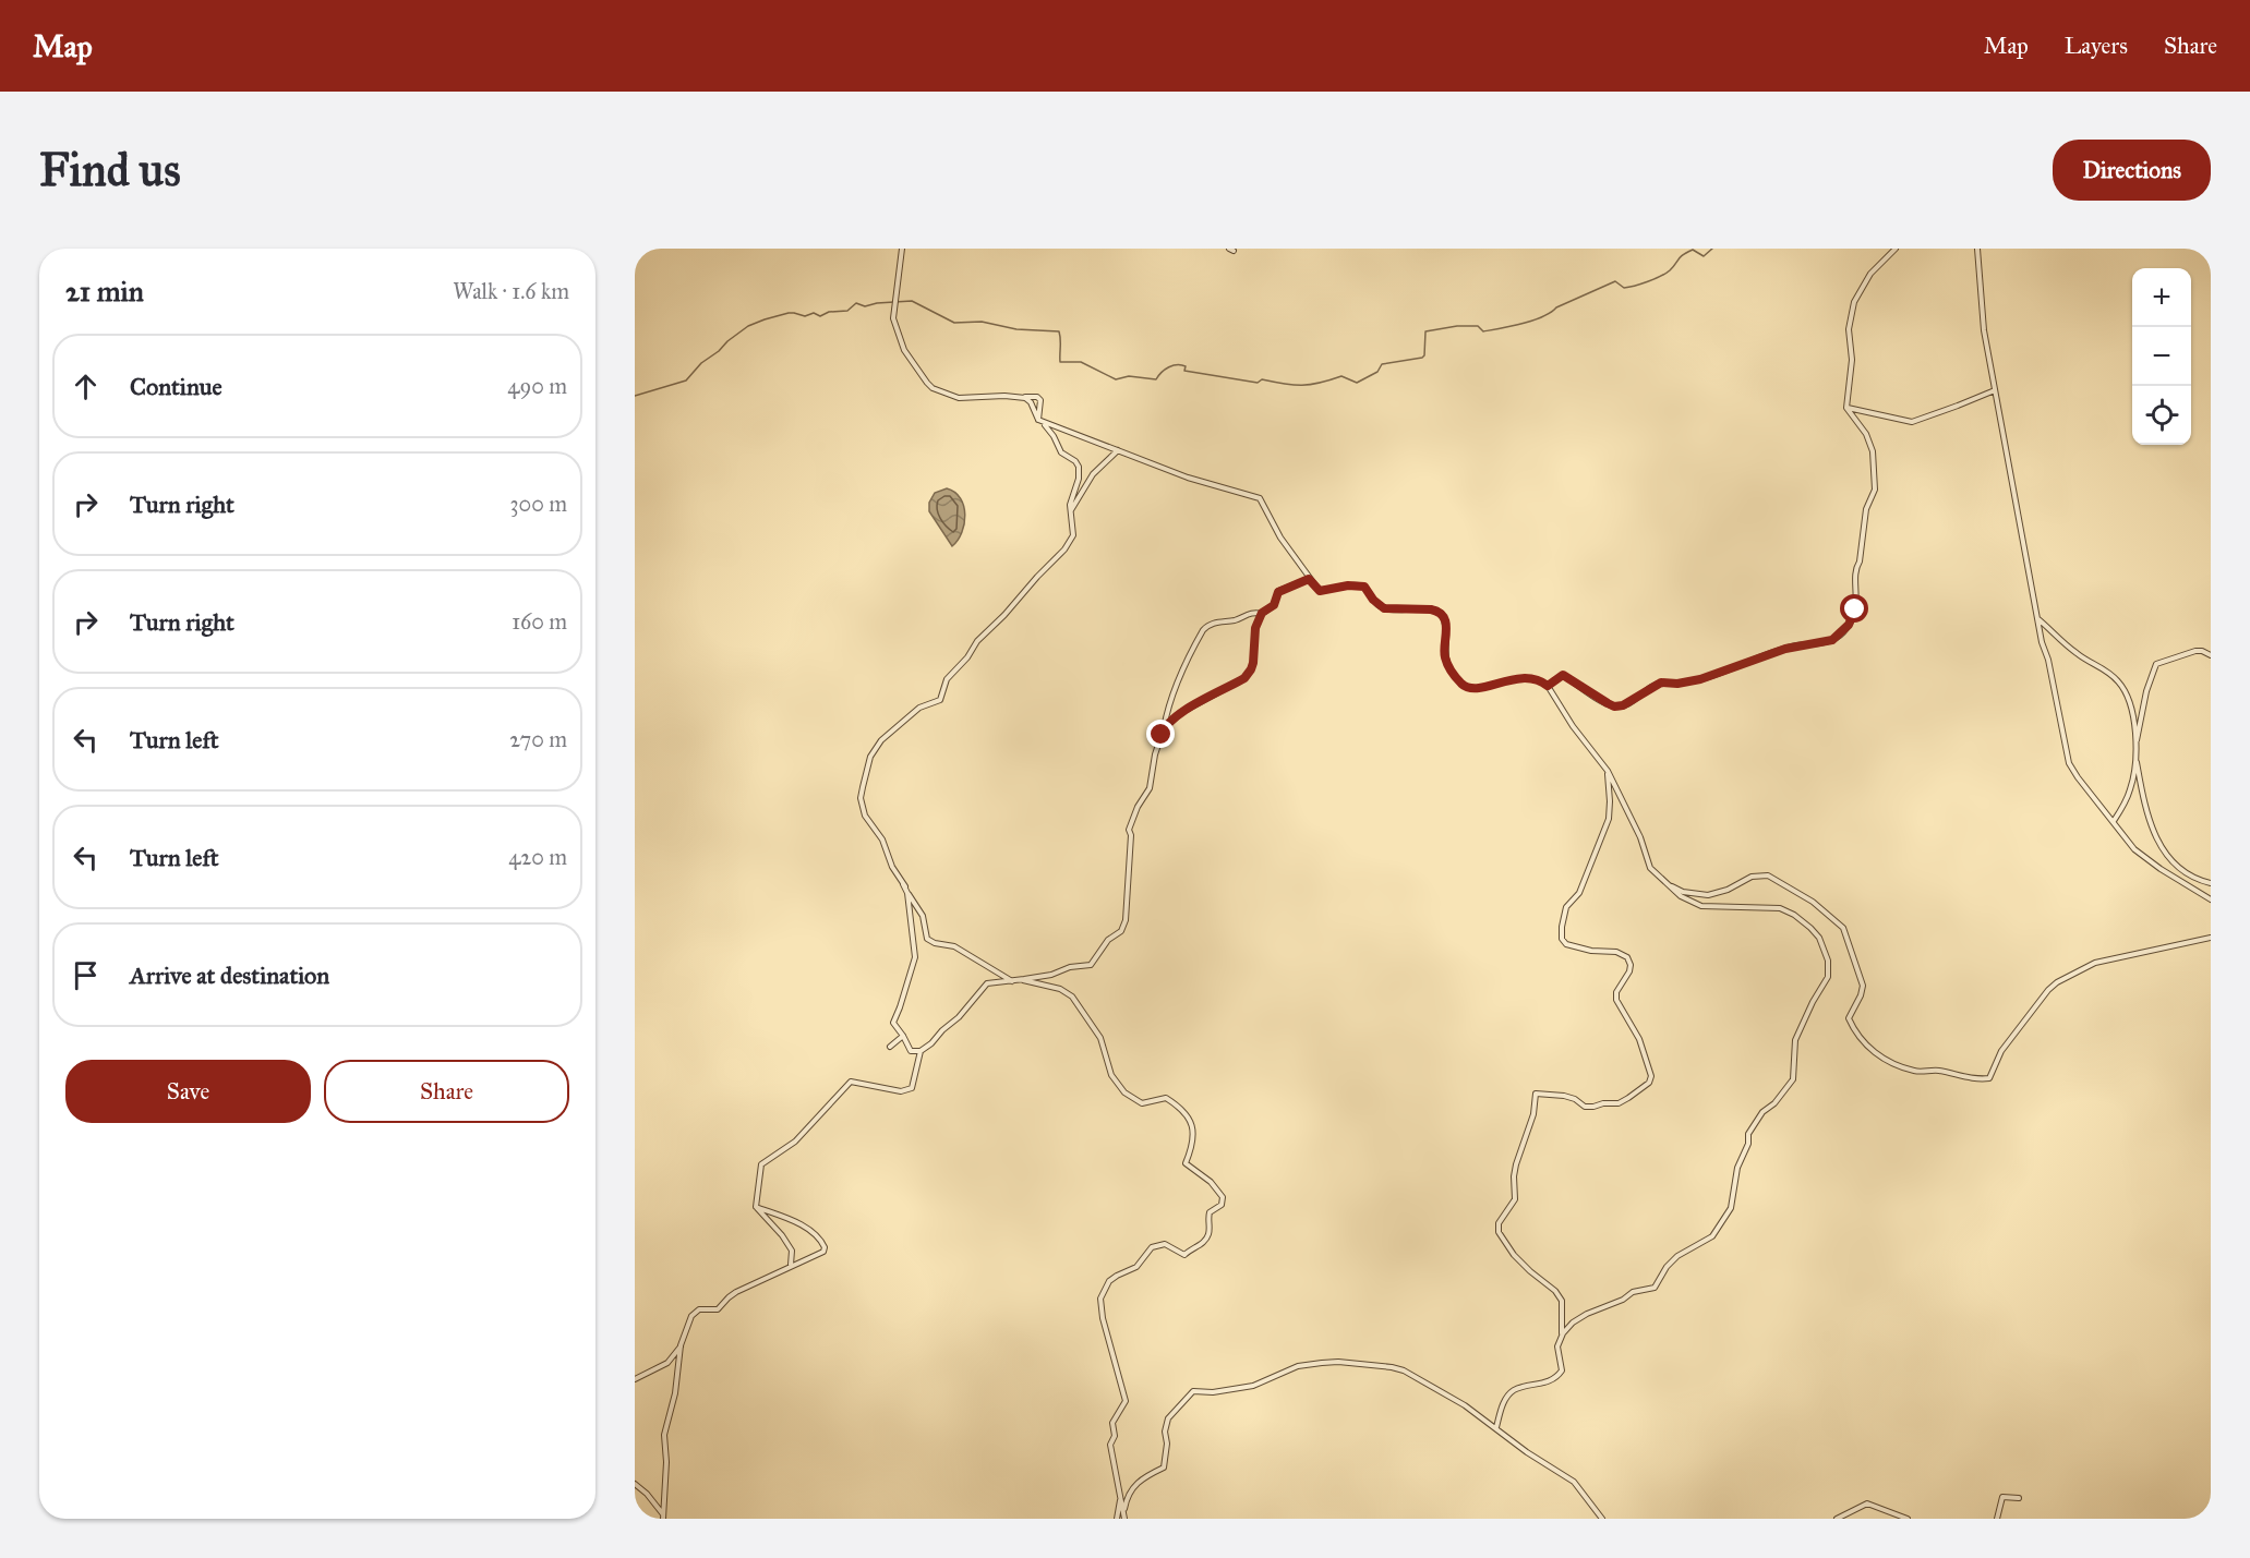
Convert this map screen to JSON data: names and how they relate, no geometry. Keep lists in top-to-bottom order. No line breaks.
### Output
{"page":{"header":"Map","nav":["Map","Layers","Share"],"buttons":["Directions",["Save","Share"]],"title":"Find us","heading":["21 min","Walk · 1.6 km"],"map_buttons":["+","−"],"list":[["Continue","490 m"],["Turn right","300 m"],["Turn right","160 m"],["Turn left","270 m"],["Turn left","420 m"],"Arrive at destination"]}}
